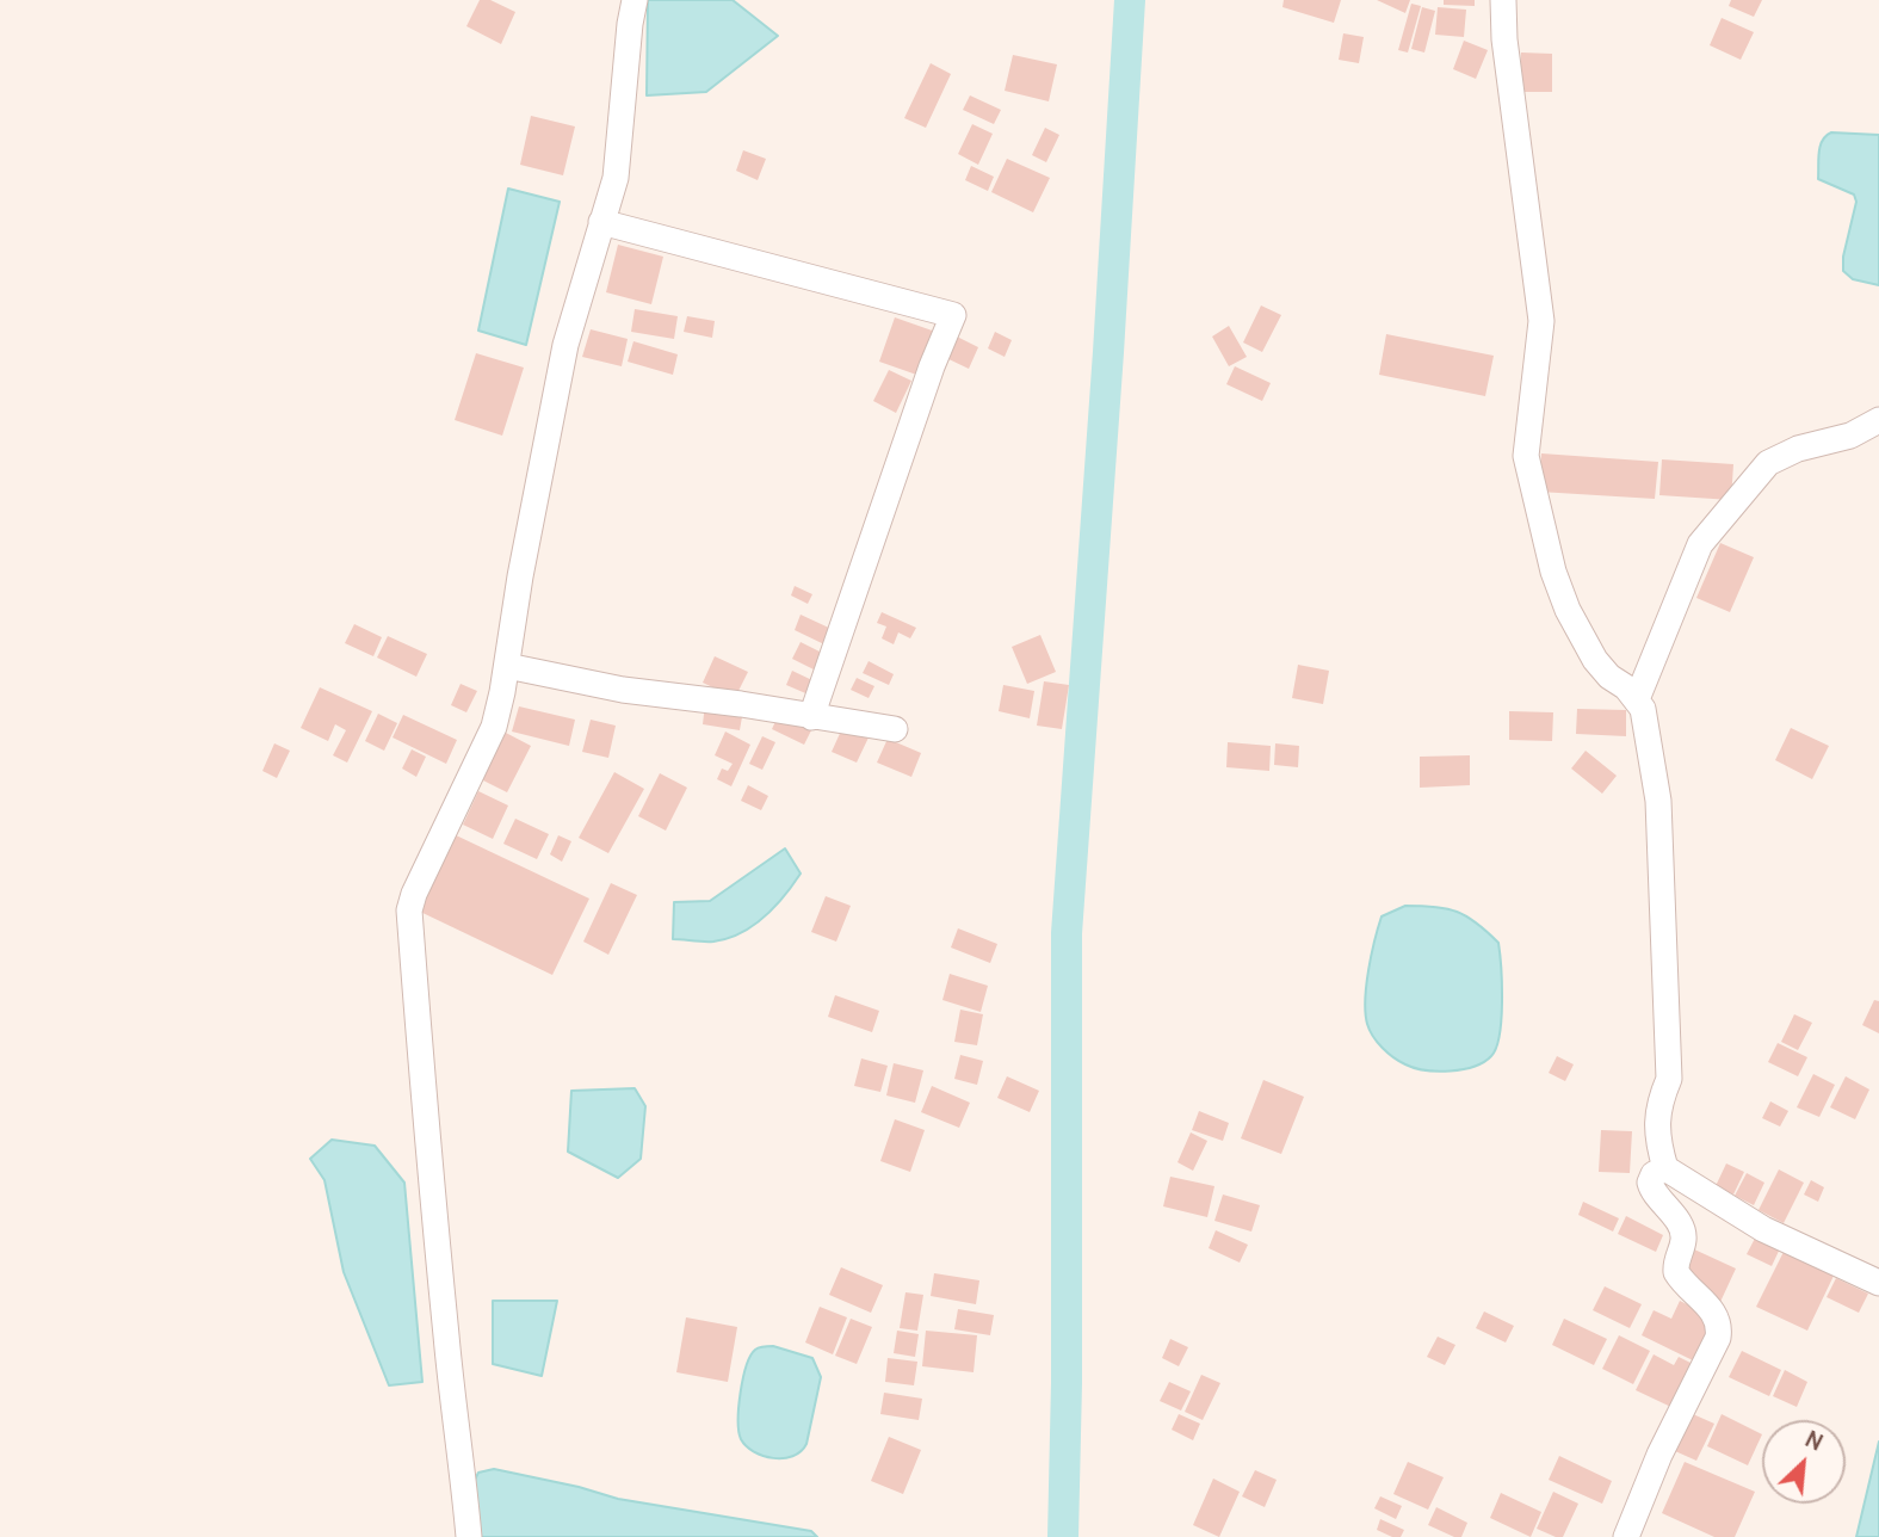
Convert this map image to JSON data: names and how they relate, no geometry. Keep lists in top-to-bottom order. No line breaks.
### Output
{"north":"top right"}
